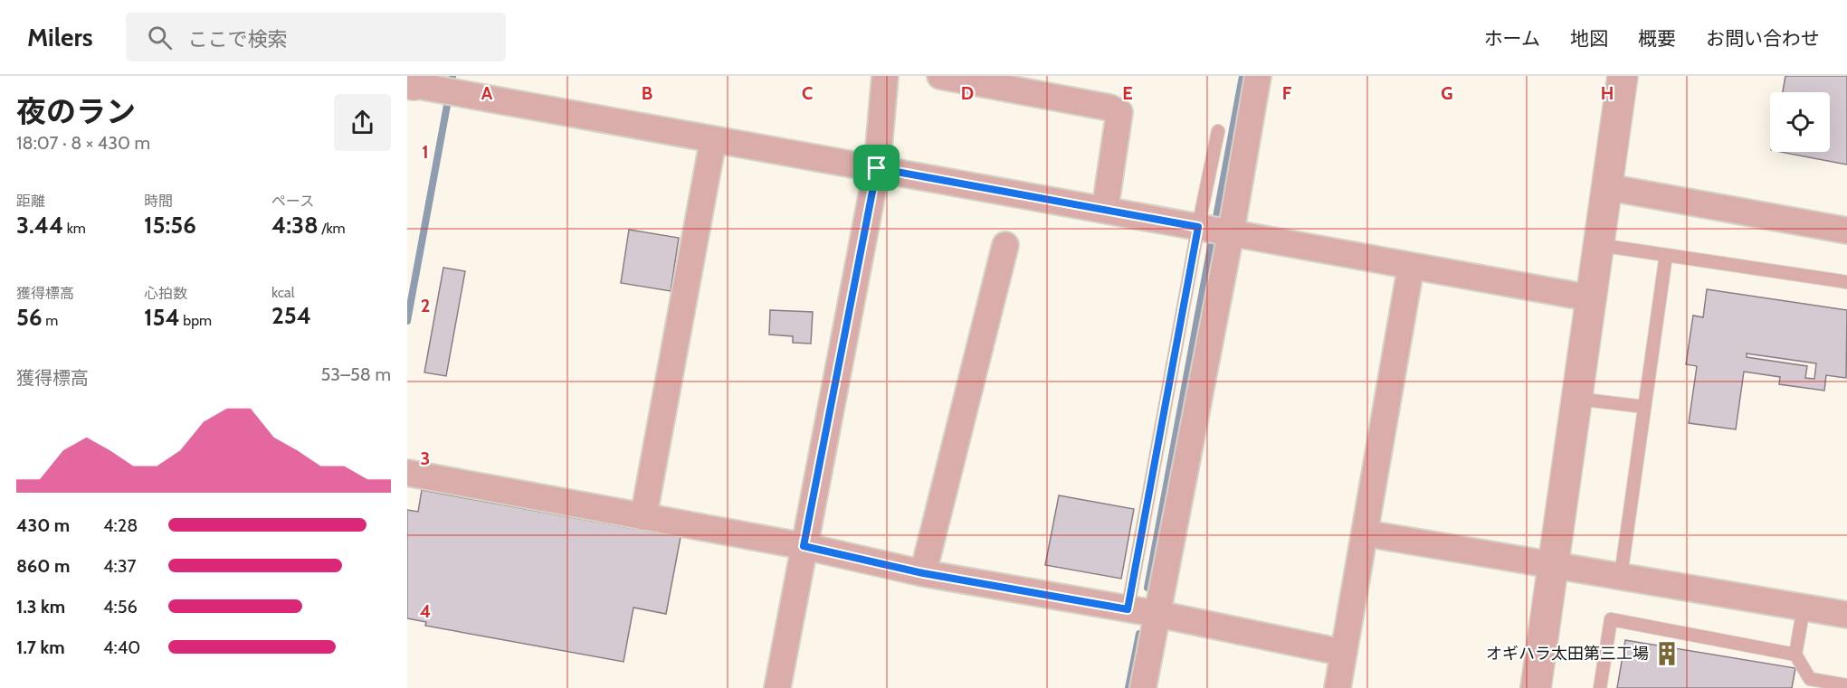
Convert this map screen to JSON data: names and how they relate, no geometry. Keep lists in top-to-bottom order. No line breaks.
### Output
{"places":{"building":["オギハラ太田第三工場"]},"page":{"header":"Milers","search":"ここで検索","nav":["ホーム","地図","概要","お問い合わせ"],"heading":["夜のラン","18:07 · 8 × 430 m"],"stats":[["距離","3.44 km"],["時間","15:56"],["ペース","4:38 /km"],["獲得標高","56 m"],["心拍数","154 bpm"],["kcal","254"]],"chart":["獲得標高","53–58 m"],"list":[{"name":"430 m","note":"4:28"},{"name":"860 m","note":"4:37"},{"name":"1.3 km","note":"4:56"},{"name":"1.7 km","note":"4:40"}]},"grid":{"columns":["A","B","C","D","E","F","G","H"],"rows":["1","2","3","4"]}}
